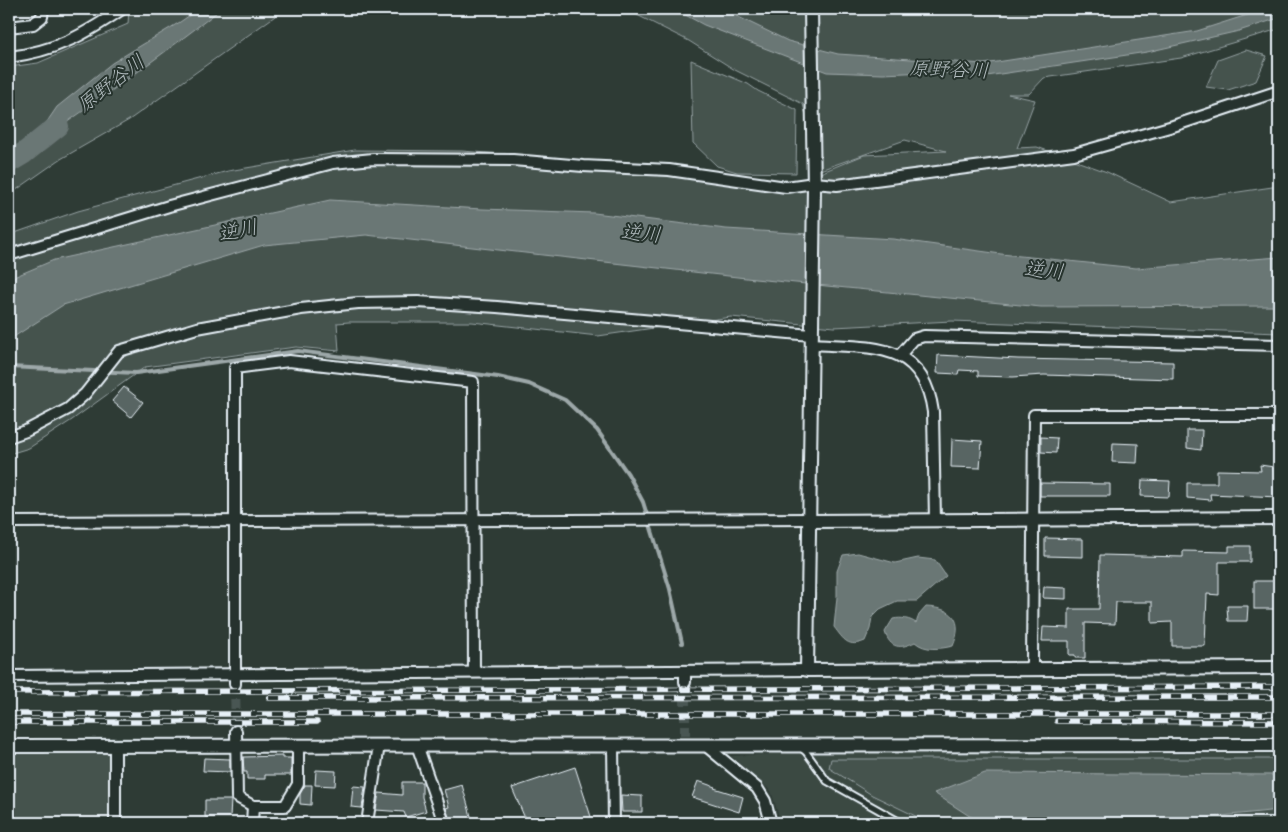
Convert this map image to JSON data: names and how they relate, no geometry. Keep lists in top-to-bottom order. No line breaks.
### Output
{"water":["原野谷川","逆川"]}
